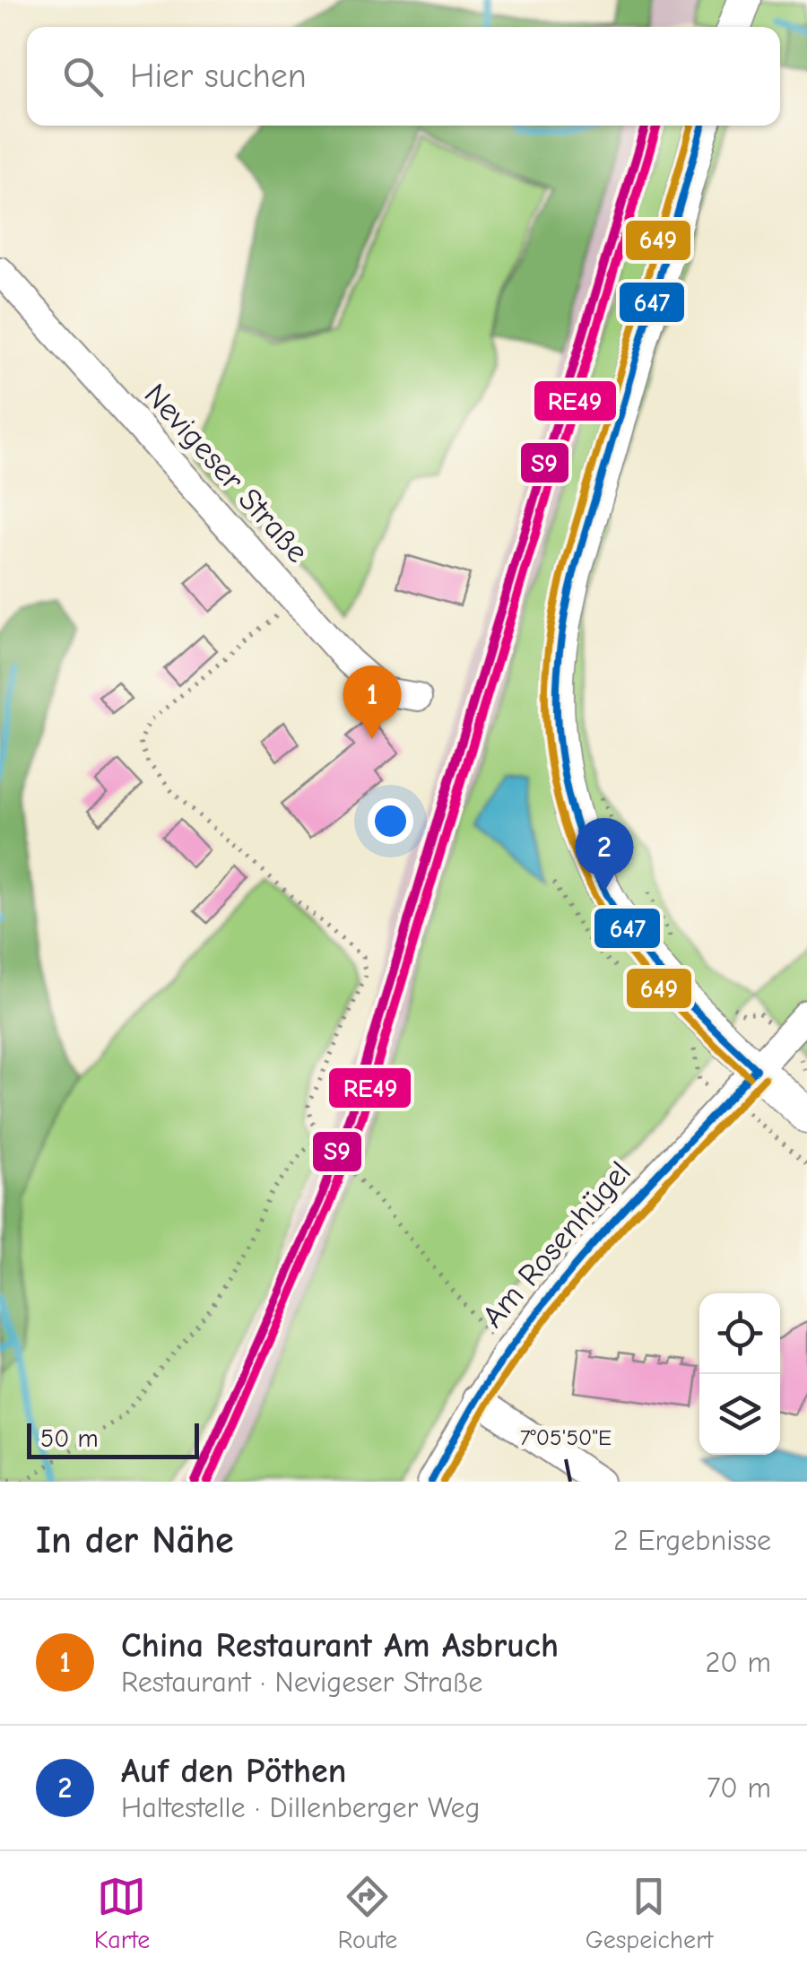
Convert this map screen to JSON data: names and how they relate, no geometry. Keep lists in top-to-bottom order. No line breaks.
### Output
{"streets":{"street":["Nevigeser Straße","Am Rosenhügel"]},"lines":["transit line S9","transit line RE49","transit line 647","transit line 649"],"scale_bar":"50 m","page":{"search":"Hier suchen","pins":["1","2"],"scale":"50 m","heading":["In der Nähe","2 Ergebnisse"],"list":[{"mark":"1","name":"China Restaurant Am Asbruch","note":"Restaurant · Nevigeser Straße","value":"20 m"},{"mark":"2","name":"Auf den Pöthen","note":"Haltestelle · Dillenberger Weg","value":"70 m"}],"nav":["Karte","Route","Gespeichert"]},"coordinates":["7°05'50\"E"]}
